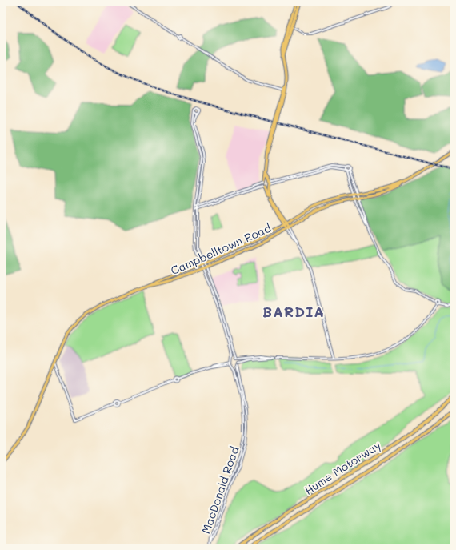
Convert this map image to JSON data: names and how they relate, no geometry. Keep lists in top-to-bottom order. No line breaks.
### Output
{"streets":{"highway":["Hume Motorway"],"main road":["Campbelltown Road"],"street":["MacDonald Road"]},"crossings":[["Campbelltown Road","MacDonald Road"]],"districts":["BARDIA"]}
